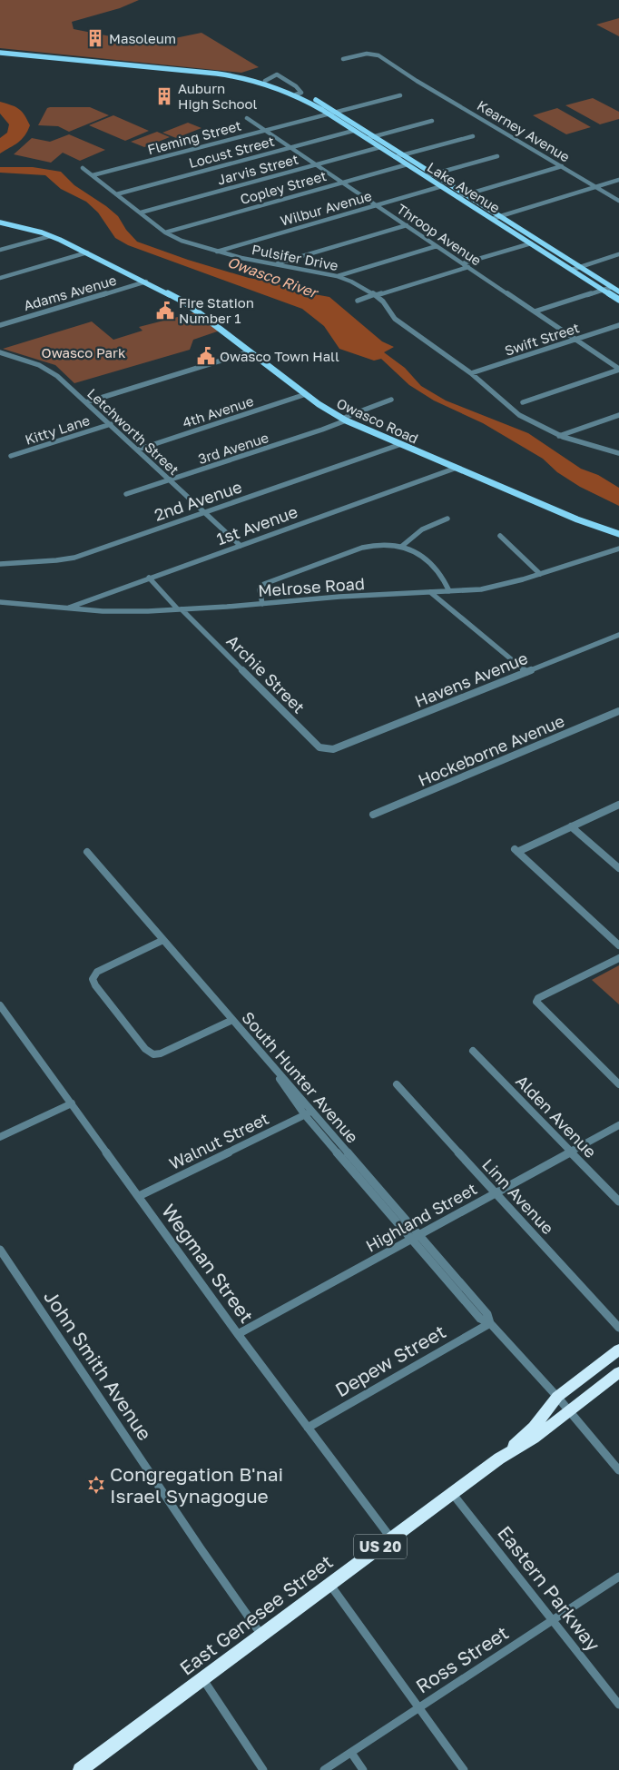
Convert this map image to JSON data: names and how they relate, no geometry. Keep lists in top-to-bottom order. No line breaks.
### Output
{"streets":{"highway":["US 20","East Genesee Street"],"main road":["Lake Avenue","Owasco Road"],"street":["Kearney Avenue","Fleming Street","Locust Street","Jarvis Street","Copley Street","Wilbur Avenue","Throop Avenue","Pulsifer Drive","Adams Avenue","Swift Street","4th Avenue","Kitty Lane","Letchworth Street","3rd Avenue","2nd Avenue","1st Avenue","Melrose Road","Archie Street","Havens Avenue","Hockeborne Avenue","South Hunter Avenue","Alden Avenue","Walnut Street","Linn Avenue","Highland Street","Wegman Street","Depew Street","John Smith Avenue","Eastern Parkway","Ross Street"]},"crossings":[["Fleming Street","Lake Avenue"],["Fleming Street","Throop Avenue"],["Fleming Street","Pulsifer Drive"],["Locust Street","Lake Avenue"],["Locust Street","Throop Avenue"],["Locust Street","Pulsifer Drive"],["Jarvis Street","Lake Avenue"],["Jarvis Street","Throop Avenue"],["Jarvis Street","Pulsifer Drive"],["Copley Street","Lake Avenue"],["Copley Street","Throop Avenue"],["Copley Street","Pulsifer Drive"],["Lake Avenue","Wilbur Avenue"],["Wilbur Avenue","Throop Avenue"],["Wilbur Avenue","Pulsifer Drive"],["Throop Avenue","Swift Street"],["Pulsifer Drive","Swift Street"],["Adams Avenue","Owasco Road"],["4th Avenue","Owasco Road"],["4th Avenue","Letchworth Street"],["Owasco Road","3rd Avenue"],["Owasco Road","2nd Avenue"],["Owasco Road","1st Avenue"],["Kitty Lane","Letchworth Street"],["Letchworth Street","3rd Avenue"],["Letchworth Street","2nd Avenue"],["Letchworth Street","1st Avenue"],["1st Avenue","Melrose Road"],["1st Avenue","Archie Street"],["Melrose Road","Archie Street"],["Archie Street","Havens Avenue"],["South Hunter Avenue","Walnut Street"],["South Hunter Avenue","Highland Street"],["South Hunter Avenue","Depew Street"],["South Hunter Avenue","East Genesee Street"],["Alden Avenue","Highland Street"],["Walnut Street","Wegman Street"],["Linn Avenue","Highland Street"],["Highland Street","Wegman Street"],["Wegman Street","Depew Street"],["Wegman Street","East Genesee Street"],["John Smith Avenue","East Genesee Street"],["Eastern Parkway","East Genesee Street"],["Eastern Parkway","Ross Street"]],"water":["Owasco River"],"parks":["Owasco Park"],"places":{"building":["Masoleum","Auburn High School"],"public building":["Fire Station Number 1","Owasco Town Hall"],"synagogue":["Congregation B'nai Israel Synagogue"]}}
